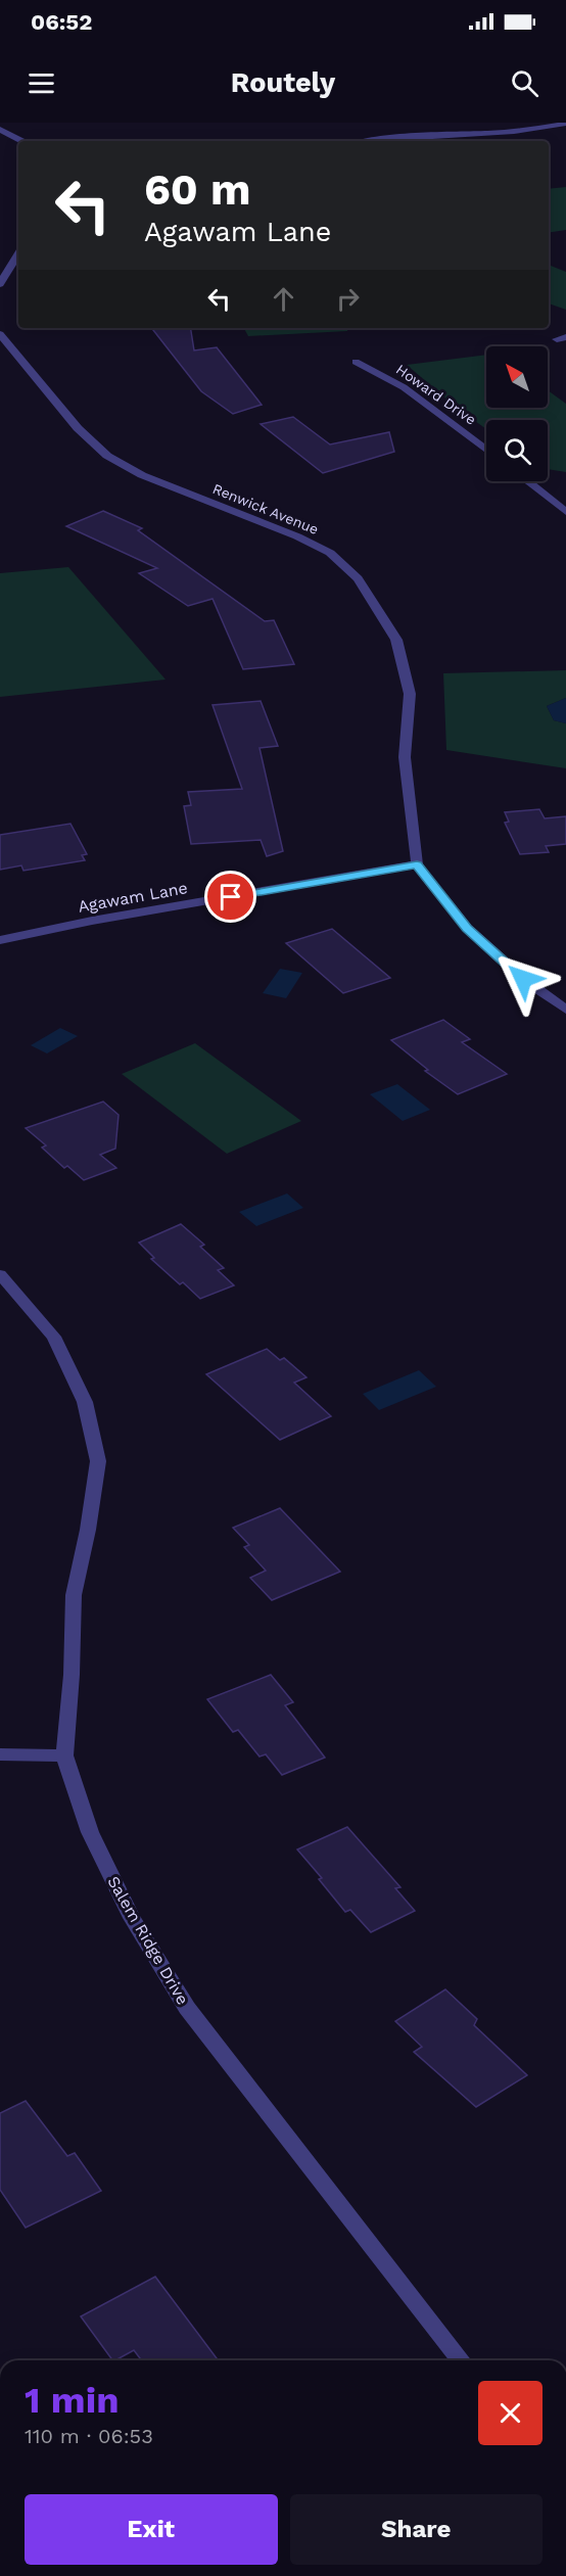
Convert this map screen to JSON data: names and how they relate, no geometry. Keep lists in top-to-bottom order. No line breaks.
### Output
{"streets":{"street":["Howard Drive","Renwick Avenue","Agawam Lane","Salem Ridge Drive"]},"crossings":[["Renwick Avenue","Agawam Lane"]],"north":"top left","page":{"status":"06:52","header":"Routely","turn":["60 m","Agawam Lane"],"heading":["1 min","110 m · 06:53"],"buttons":["Exit","Share"]}}
